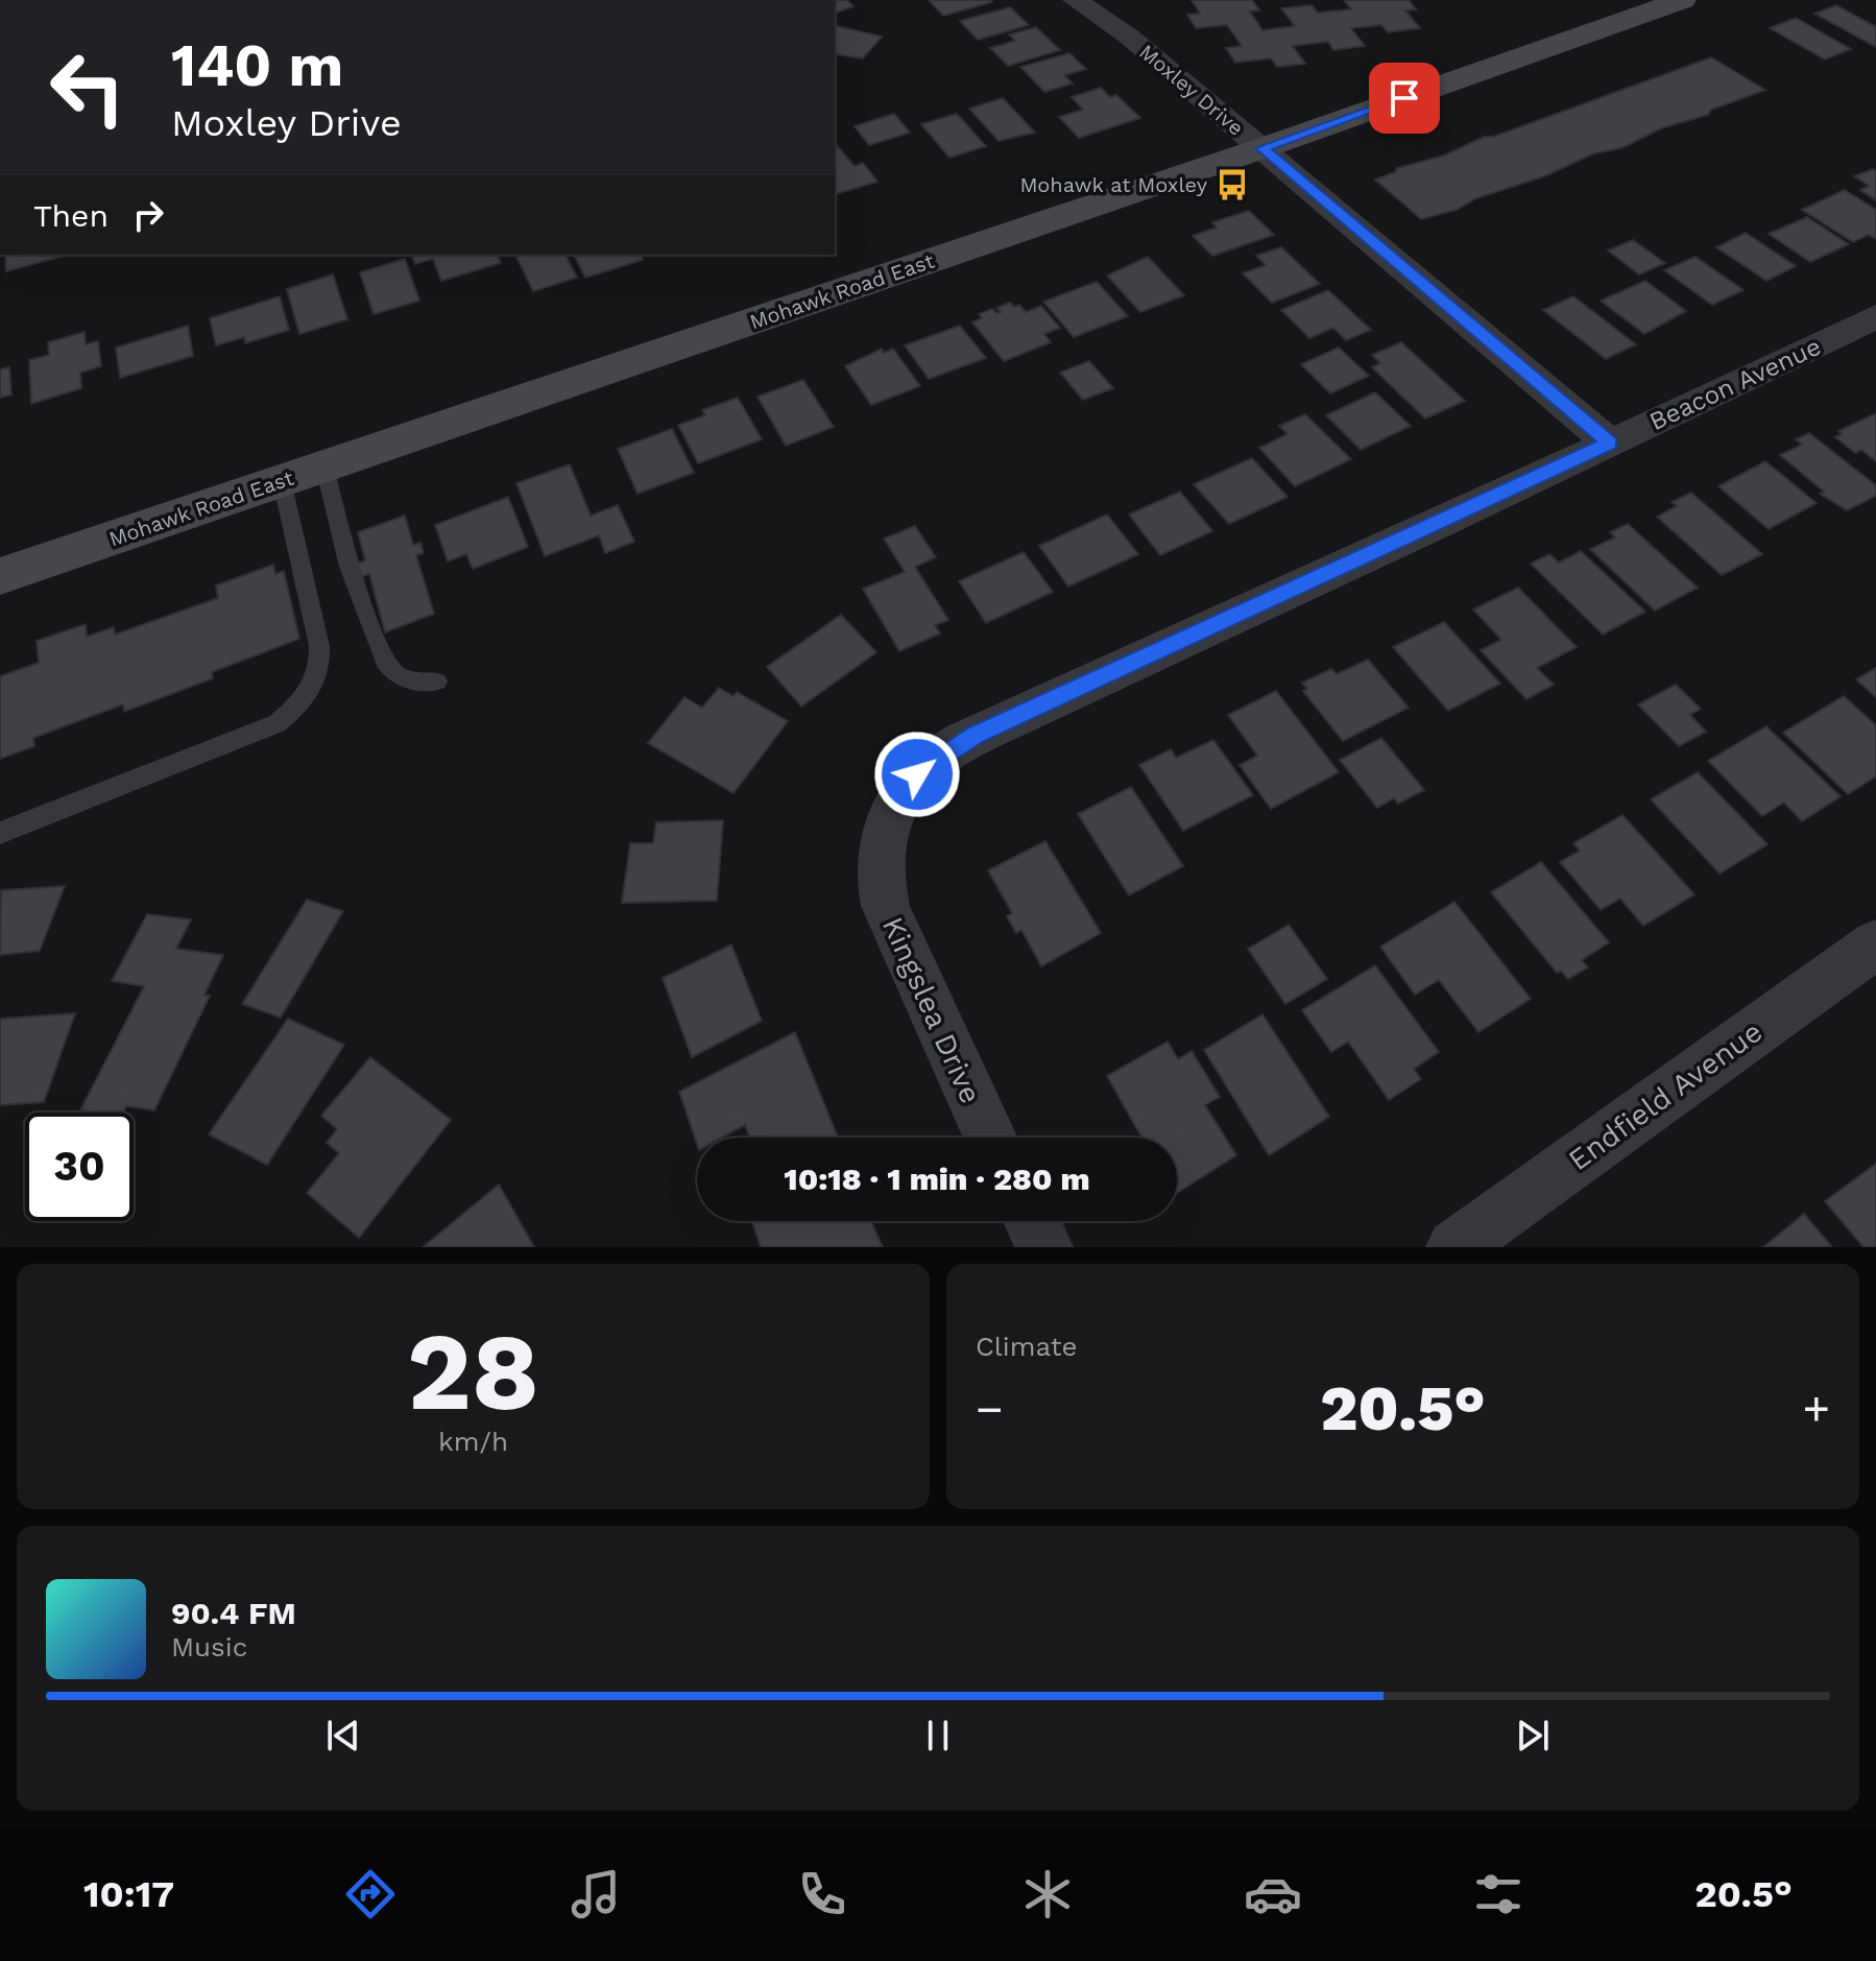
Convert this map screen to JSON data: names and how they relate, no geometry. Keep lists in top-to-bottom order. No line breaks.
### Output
{"streets":{"main road":["Mohawk Road East"],"street":["Moxley Drive","Beacon Avenue","Kingslea Drive","Endfield Avenue"]},"crossings":[["Moxley Drive","Mohawk Road East"],["Moxley Drive","Beacon Avenue"],["Beacon Avenue","Kingslea Drive"]],"places":{"bus stop":["Mohawk at Moxley"]},"page":{"turn":["140 m","Moxley Drive"],"then":"Then","limit":"30","trip":"10:18 · 1 min · 280 m","tile":[["28","km/h"],"Climate"],"heat":["−","20.5°","+"],"song":["90.4 FM","Music"],"tabs":["10:17","20.5°"]}}
